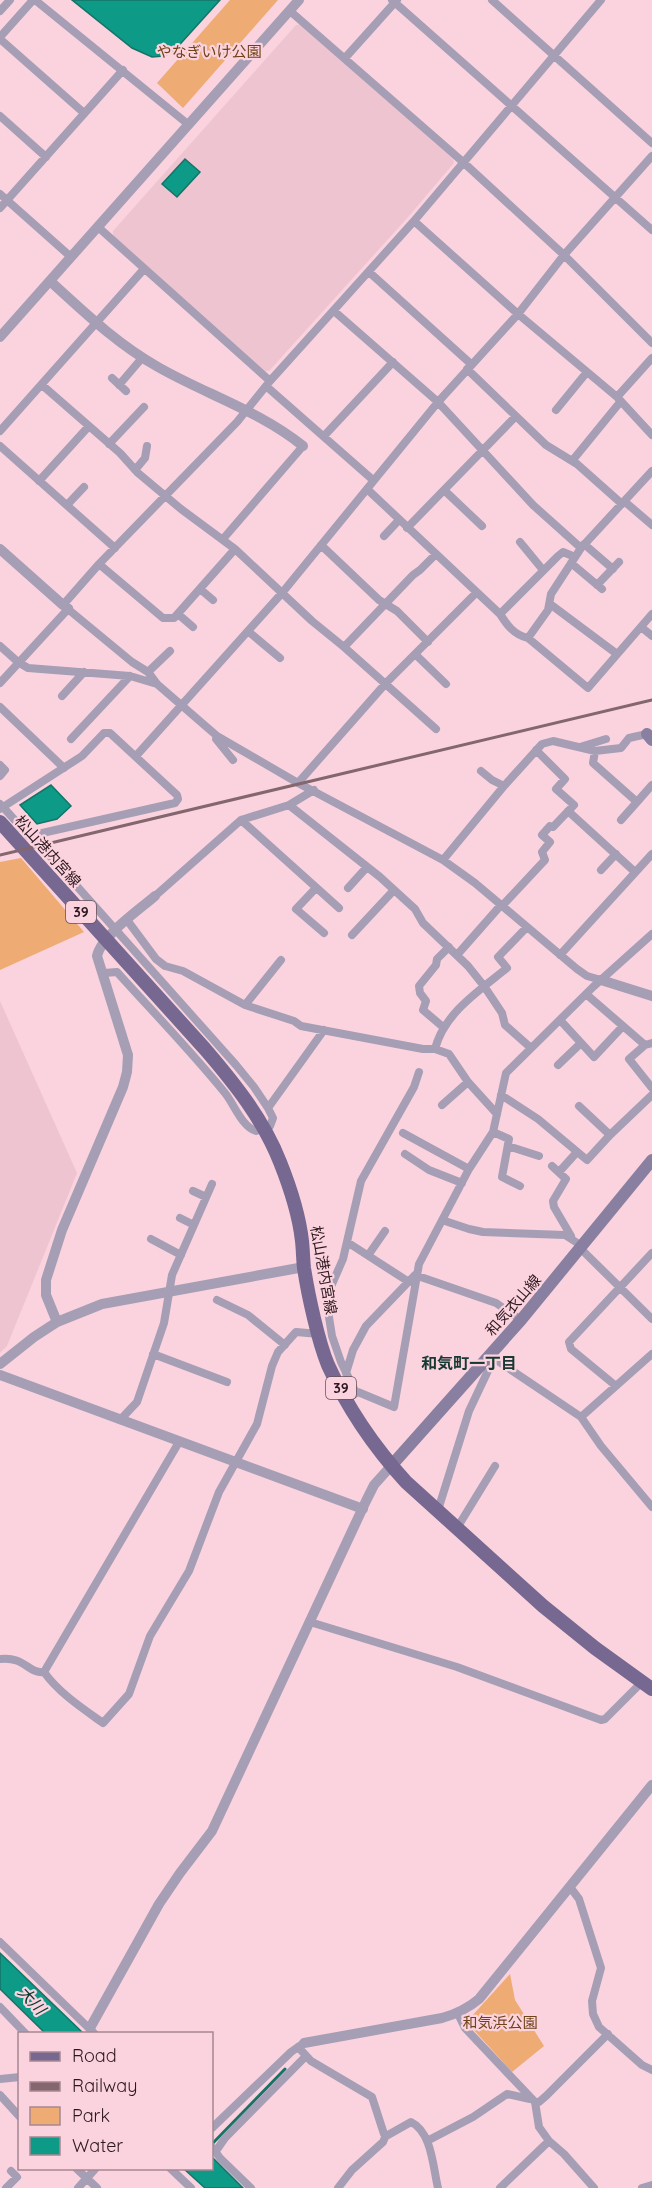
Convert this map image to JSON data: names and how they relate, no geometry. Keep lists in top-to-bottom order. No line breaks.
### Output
{"streets":{"main road":["松山港内宮線","39","和気衣山線"]},"crossings":[["松山港内宮線","和気衣山線"]],"districts":["和気町一丁目"],"water":["大川"],"parks":["やなぎいけ公園","和気浜公園"],"legend":["Road","Railway","Park","Water"]}
